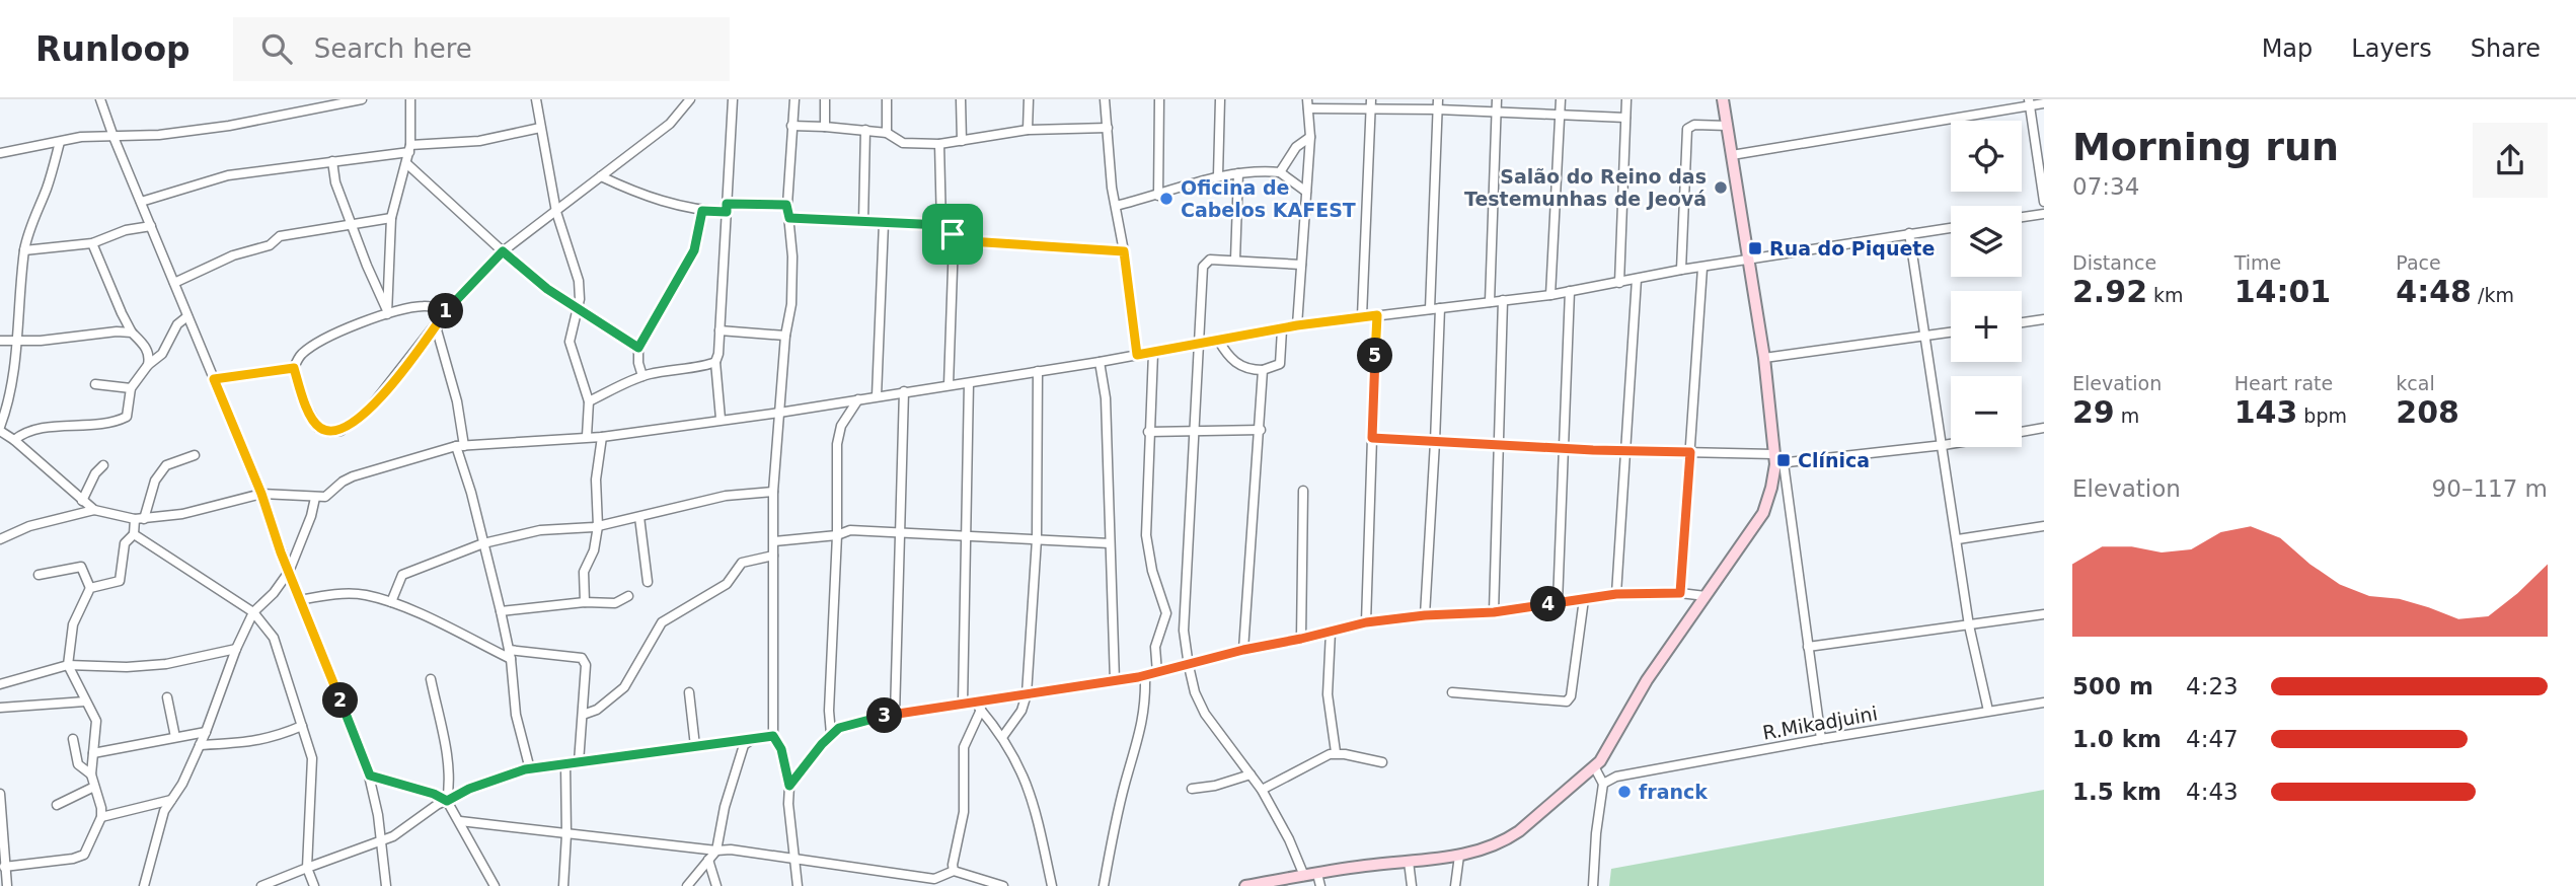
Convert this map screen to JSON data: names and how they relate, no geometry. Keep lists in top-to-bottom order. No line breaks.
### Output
{"streets":{"street":["R.Mikadjuini"]},"places":{"other":["Salão do Reino das Testemunhas de Jeová","Oficina de Cabelos KAFEST","franck"],"transit":["Rua do Piquete","Clínica"]},"page":{"header":"Runloop","search":"Search here","nav":["Map","Layers","Share"],"heading":["Morning run","07:34"],"map_buttons":["+","−"],"stats":[["Distance","2.92 km"],["Time","14:01"],["Pace","4:48 /km"],["Elevation","29 m"],["Heart rate","143 bpm"],["kcal","208"]],"pins":["1","5","4","2","3"],"chart":["Elevation","90–117 m"],"list":[{"name":"500 m","note":"4:23"},{"name":"1.0 km","note":"4:47"},{"name":"1.5 km","note":"4:43"}]}}
